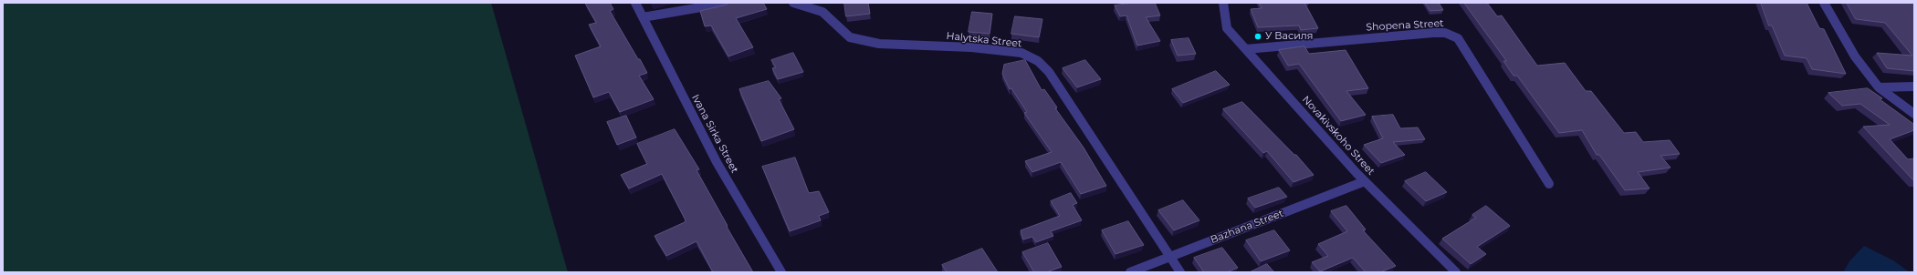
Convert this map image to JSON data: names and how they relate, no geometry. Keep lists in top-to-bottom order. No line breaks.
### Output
{"streets":{"street":["Shopena Street","Halytska Street","Ivana Sirka Street","Novakivskoho Street","Bazhana Street"]},"crossings":[["Shopena Street","Novakivskoho Street"],["Halytska Street","Bazhana Street"],["Novakivskoho Street","Bazhana Street"]],"places":["У Василя"]}
